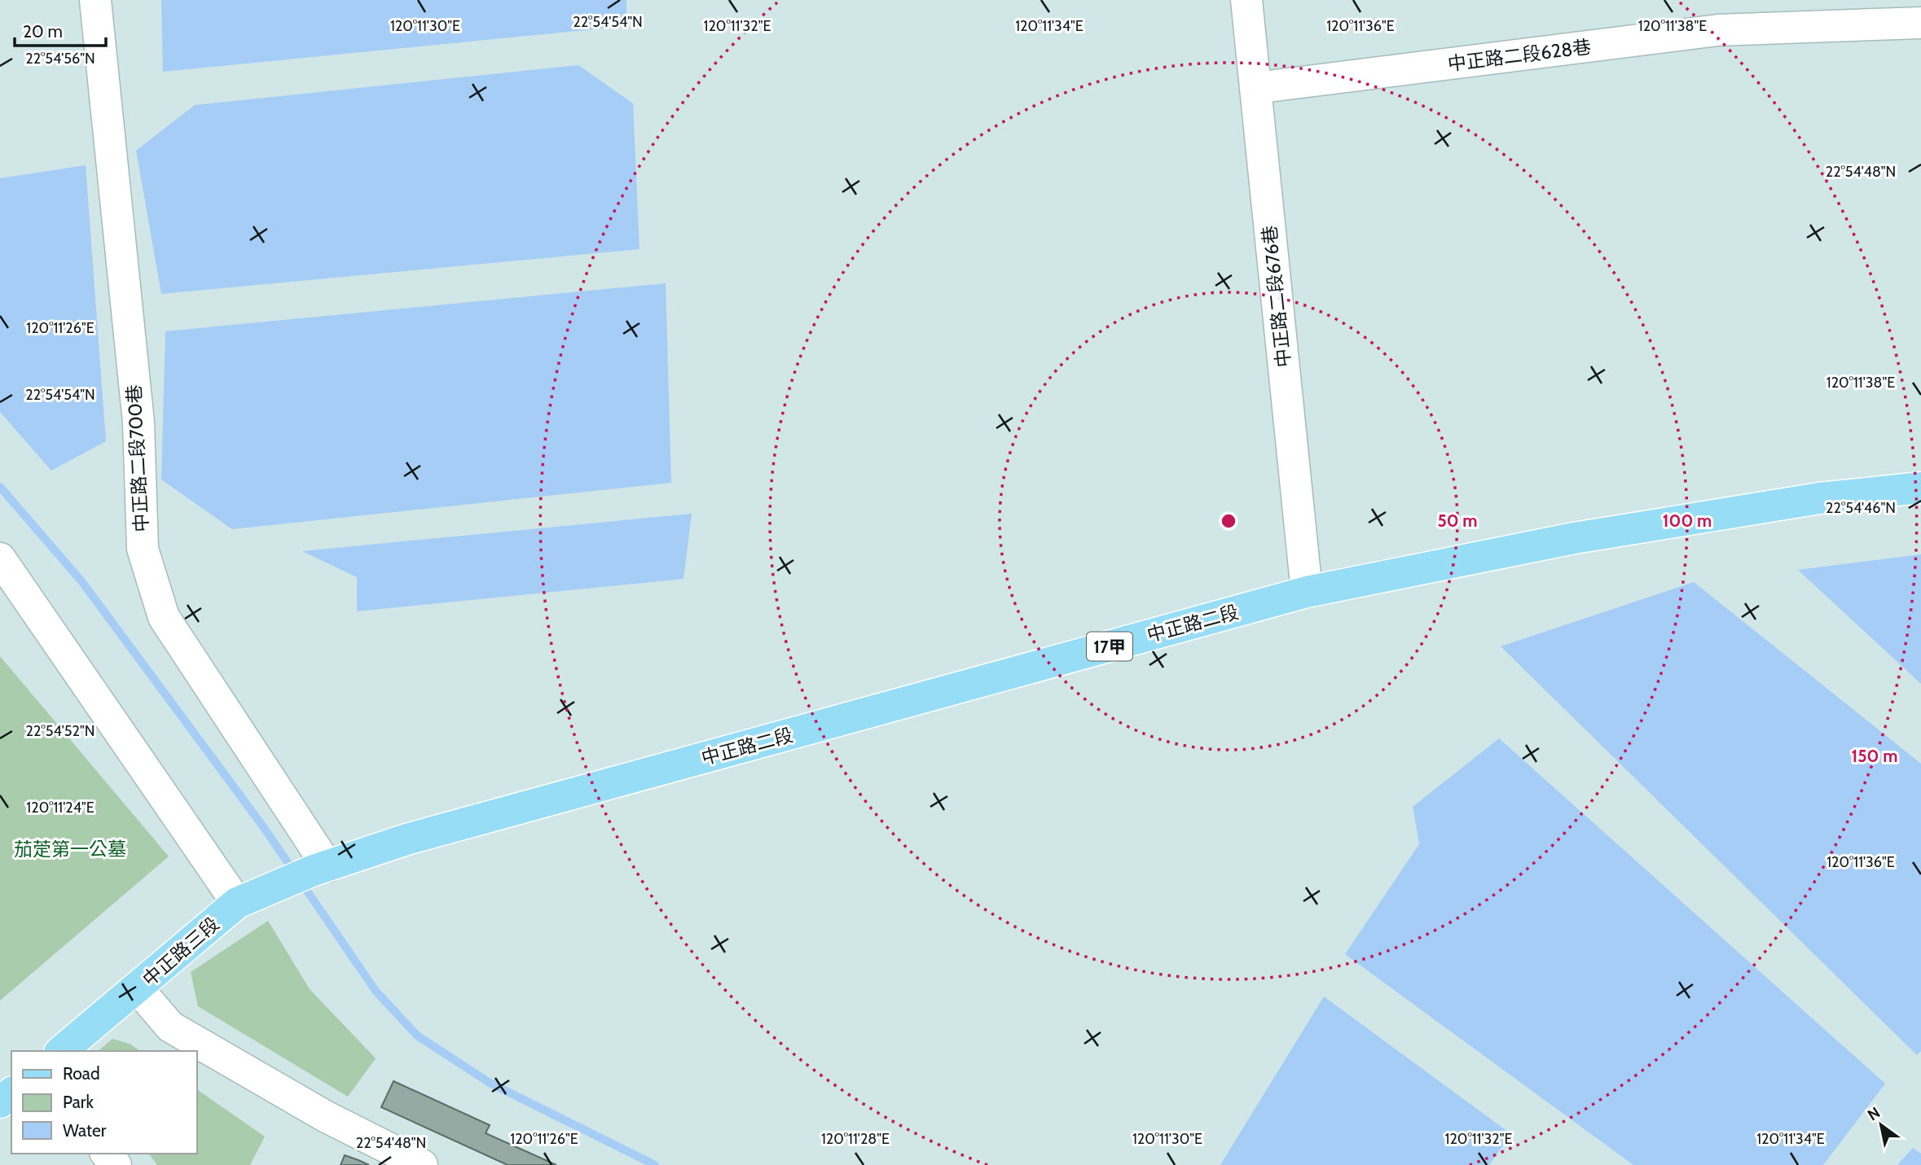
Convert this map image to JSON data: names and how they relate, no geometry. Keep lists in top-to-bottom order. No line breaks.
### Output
{"streets":{"main road":["中正路二段","17甲","中正路三段"],"street":["中正路二段628巷","中正路二段676巷","中正路二段700巷"]},"crossings":[["中正路二段628巷","中正路二段676巷"],["中正路二段676巷","中正路二段"],["中正路二段700巷","中正路二段"],["中正路二段700巷","中正路三段"],["中正路二段","中正路三段"]],"parks":["茄萣第一公墓"],"legend":["Road","Park","Water"],"scale_bar":"20 m","north":"top left","coordinates":["22°54'54\"N","120°11'30\"E","120°11'32\"E","120°11'34\"E","120°11'36\"E","120°11'38\"E","22°54'56\"N","22°54'48\"N","120°11'26\"E","22°54'46\"N","22°54'52\"N","120°11'24\"E","120°11'28\"E"],"rings":["50 m","100 m","150 m"]}
